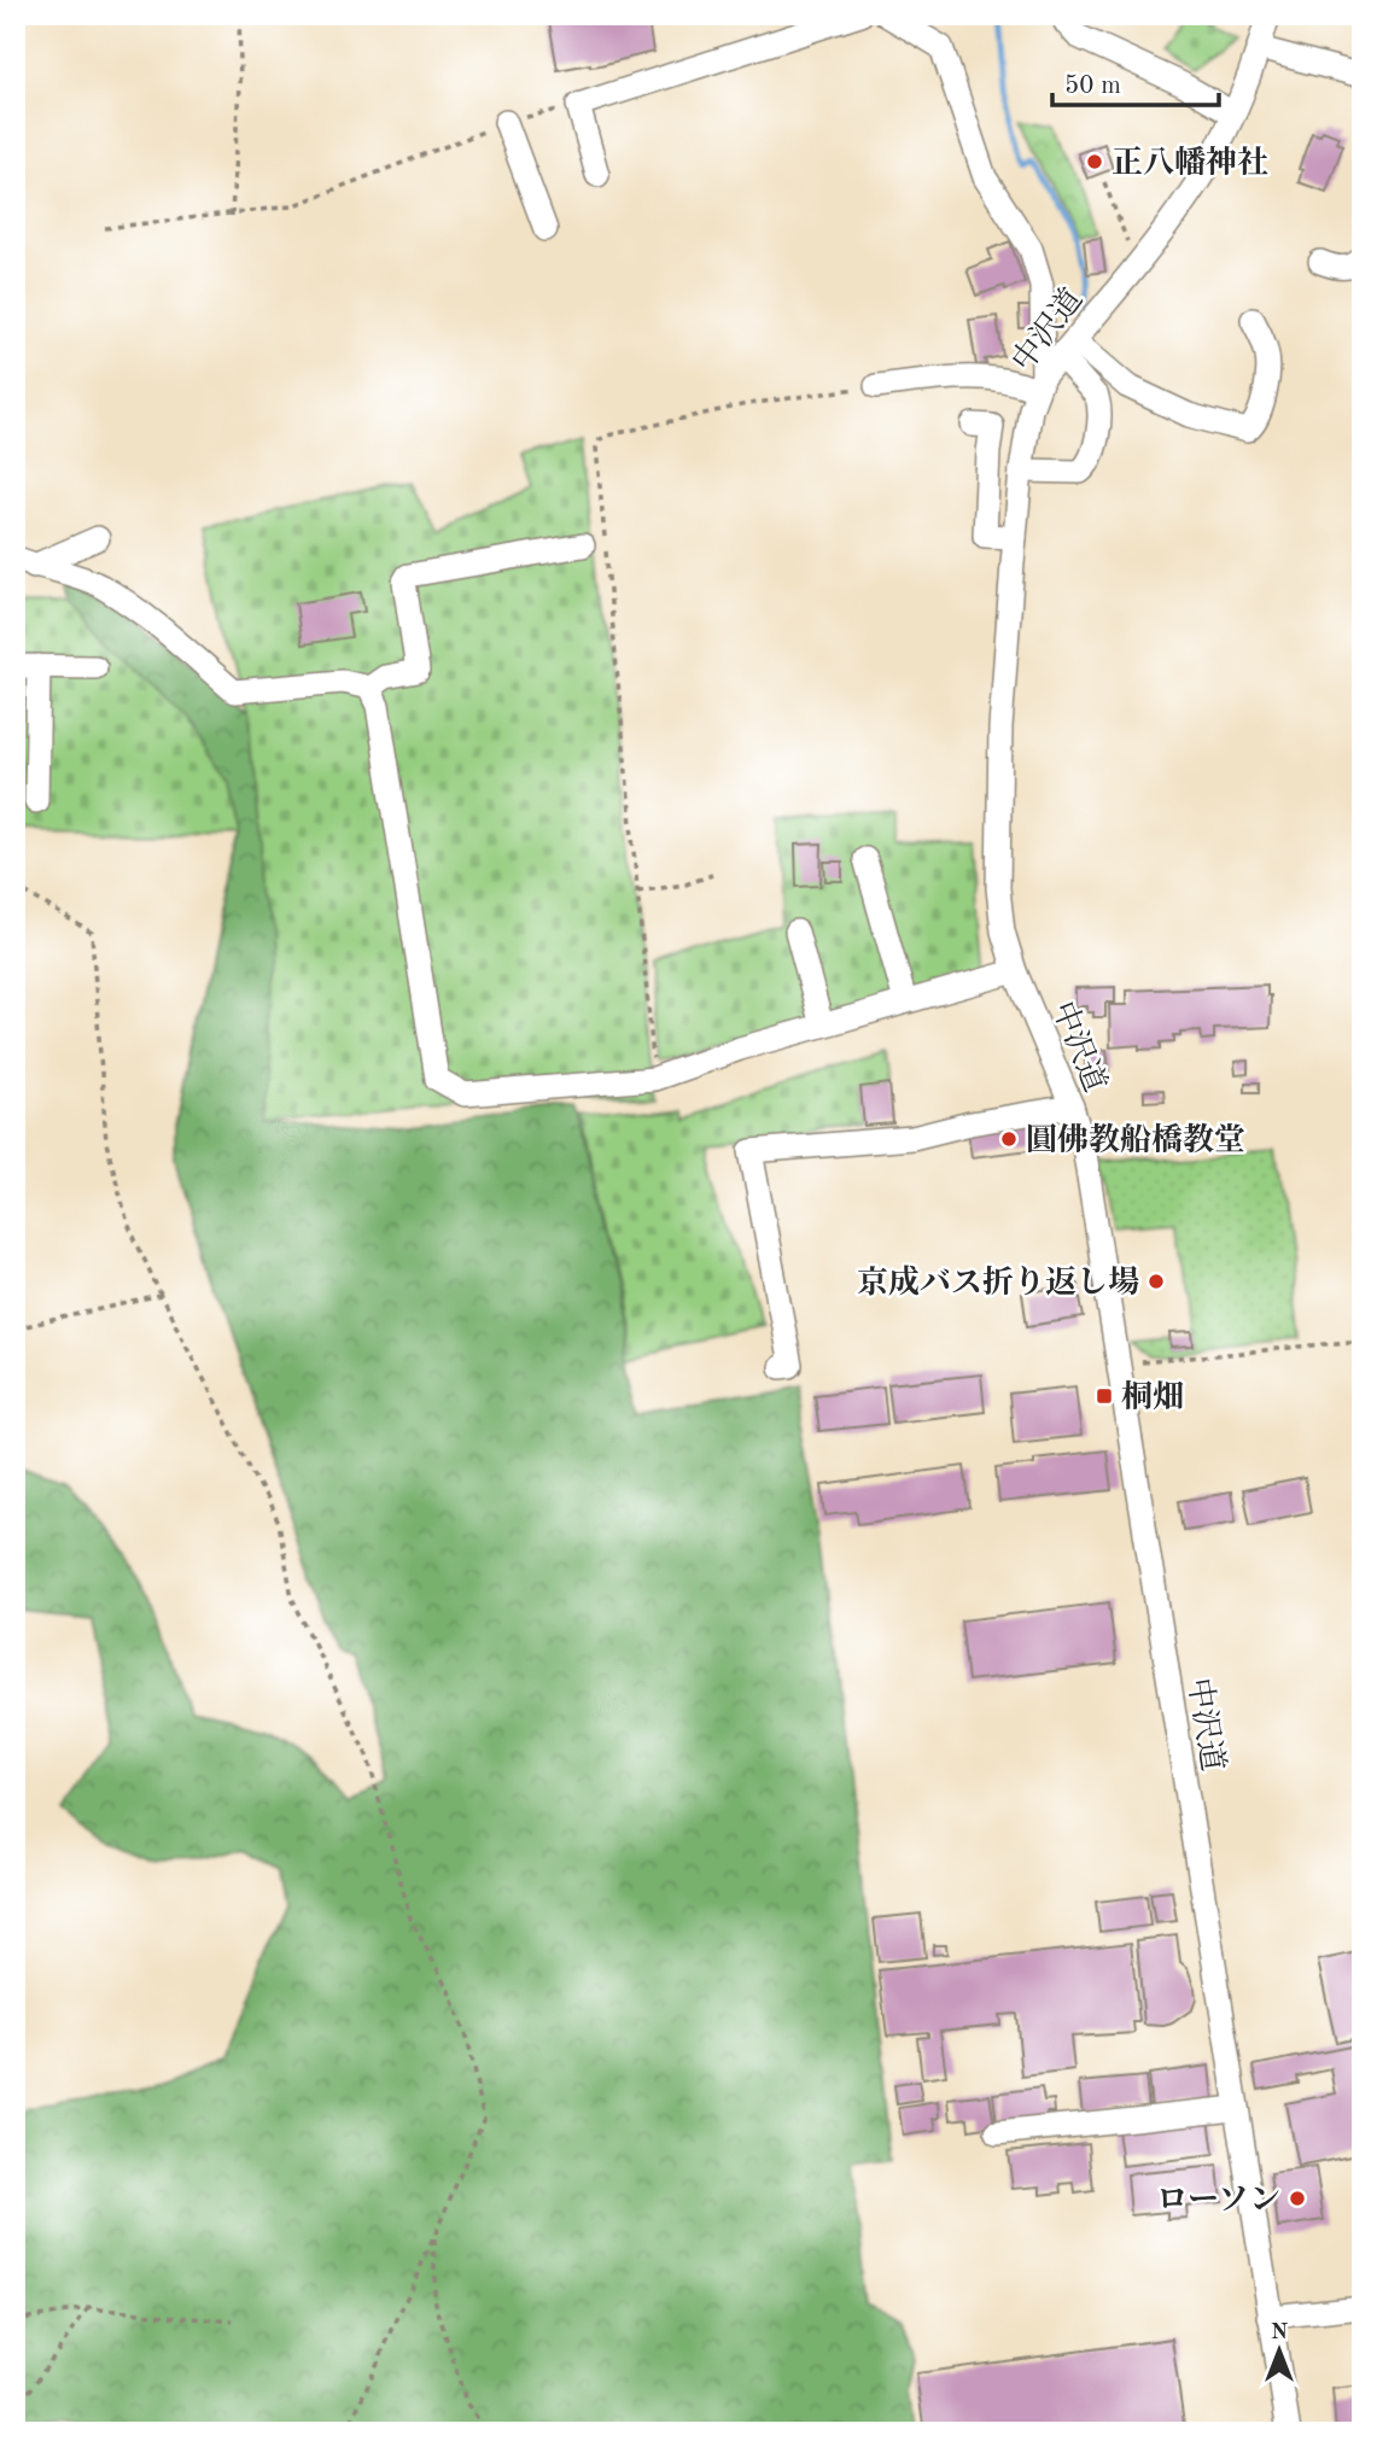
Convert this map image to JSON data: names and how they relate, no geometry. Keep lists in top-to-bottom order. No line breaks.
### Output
{"streets":{"street":["中沢道"]},"places":{"other":["正八幡神社","圓佛教船橋教堂","京成バス折り返し場","ローソン"],"transit":["桐畑"]},"scale_bar":"50 m","north":"top"}
